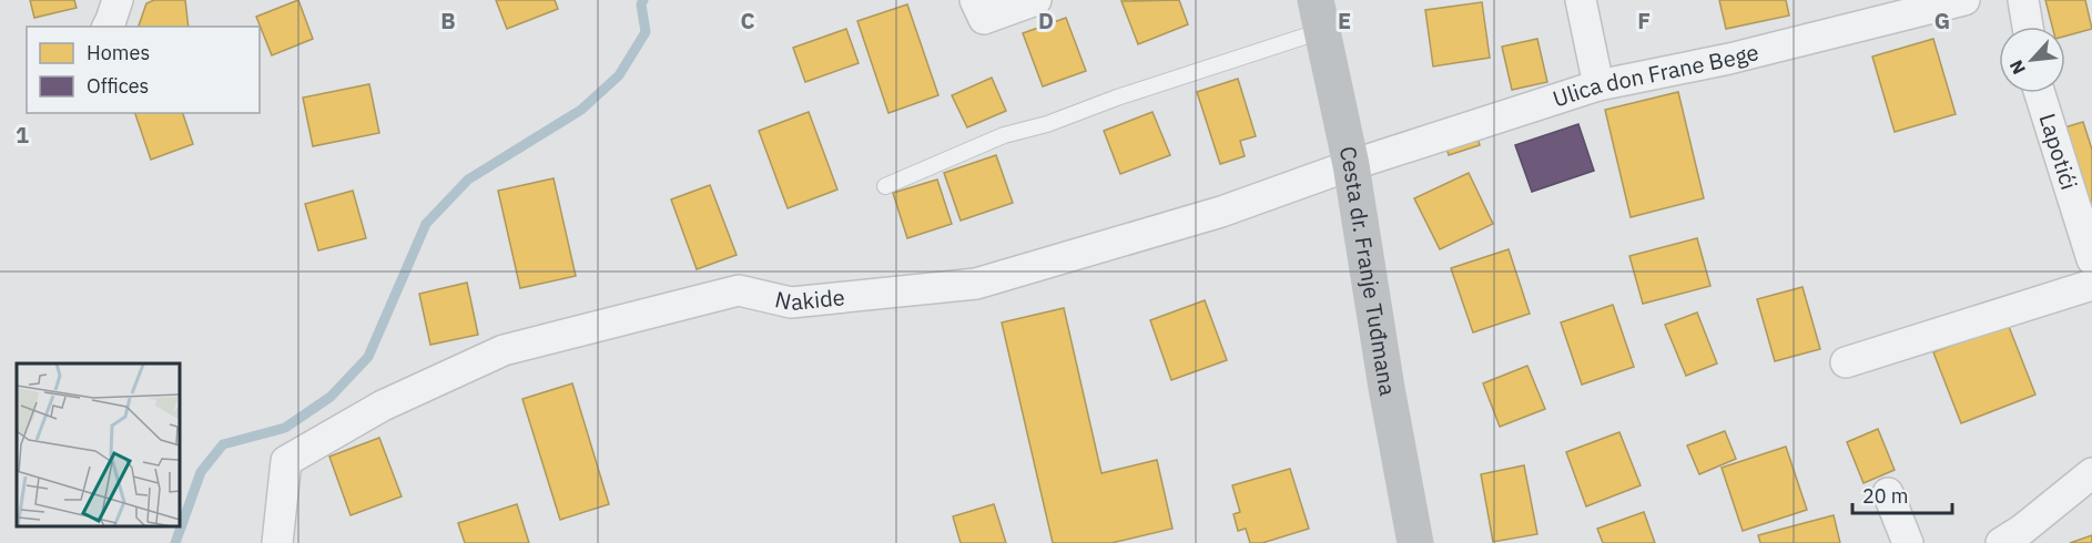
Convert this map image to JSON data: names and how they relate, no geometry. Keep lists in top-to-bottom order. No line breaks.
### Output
{"streets":{"main road":["Cesta dr. Franje Tuđmana"],"street":["Ulica don Frane Bege","Lapotići","Nakide"]},"crossings":[["Ulica don Frane Bege","Cesta dr. Franje Tuđmana"],["Ulica don Frane Bege","Nakide"],["Cesta dr. Franje Tuđmana","Nakide"]],"legend":["Homes","Offices"],"scale_bar":"20 m","north":"bottom left","grid":{"columns":["B","C","D","E","F","G"],"rows":["1"]}}
